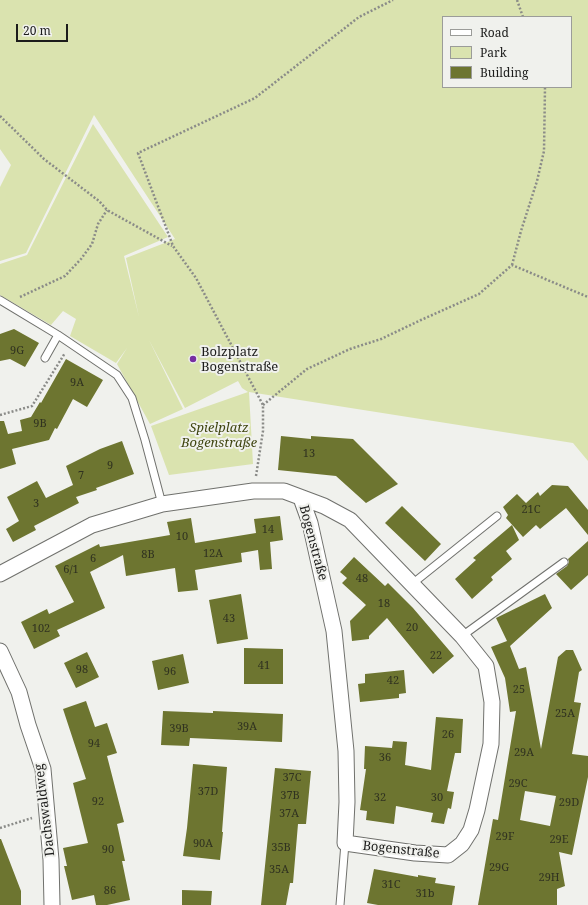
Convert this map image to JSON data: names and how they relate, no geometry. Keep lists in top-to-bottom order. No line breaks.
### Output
{"streets":{"street":["Bogenstraße","Dachswaldweg"]},"parks":["Spielplatz Bogenstraße"],"places":["Bolzplatz Bogenstraße"],"house_numbers":["9G","9A","9B","13","9","7","3","21C","14","10","12A","8B","6","6/1","48","18","43","20","102","22","41","98","96","42","25","25A","39A","39B","26","94","29A","36","37C","29C","37D","37B","32","30","92","29D","37A","29F","29E","90A","35B","90","29G","35A","29H","31C","86","31b"],"legend":["Road","Park","Building"],"scale_bar":"20 m"}
